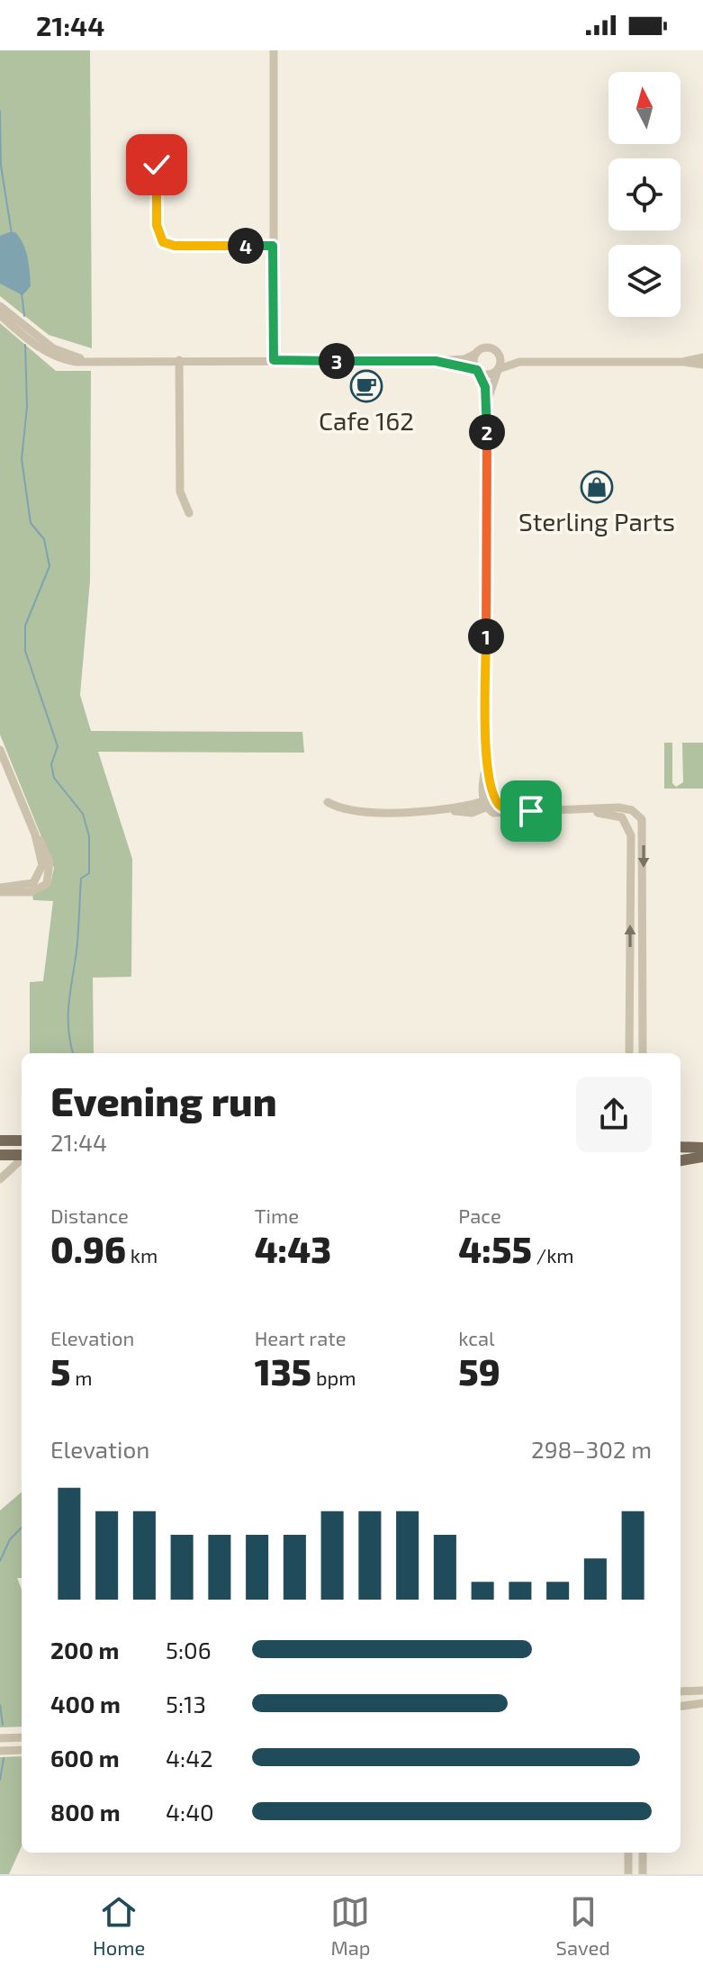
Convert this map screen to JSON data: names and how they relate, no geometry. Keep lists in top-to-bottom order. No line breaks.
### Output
{"places":{"cafe":["Cafe 162"],"shop":["Sterling Parts"]},"north":"top","page":{"status":"21:44","pins":["4","3","2","1"],"heading":["Evening run","21:44"],"stats":[["Distance","0.96 km"],["Time","4:43"],["Pace","4:55 /km"],["Elevation","5 m"],["Heart rate","135 bpm"],["kcal","59"]],"chart":["Elevation","298–302 m"],"list":[{"name":"200 m","note":"5:06"},{"name":"400 m","note":"5:13"},{"name":"600 m","note":"4:42"},{"name":"800 m","note":"4:40"}],"tabs":["Home","Map","Saved"]}}
